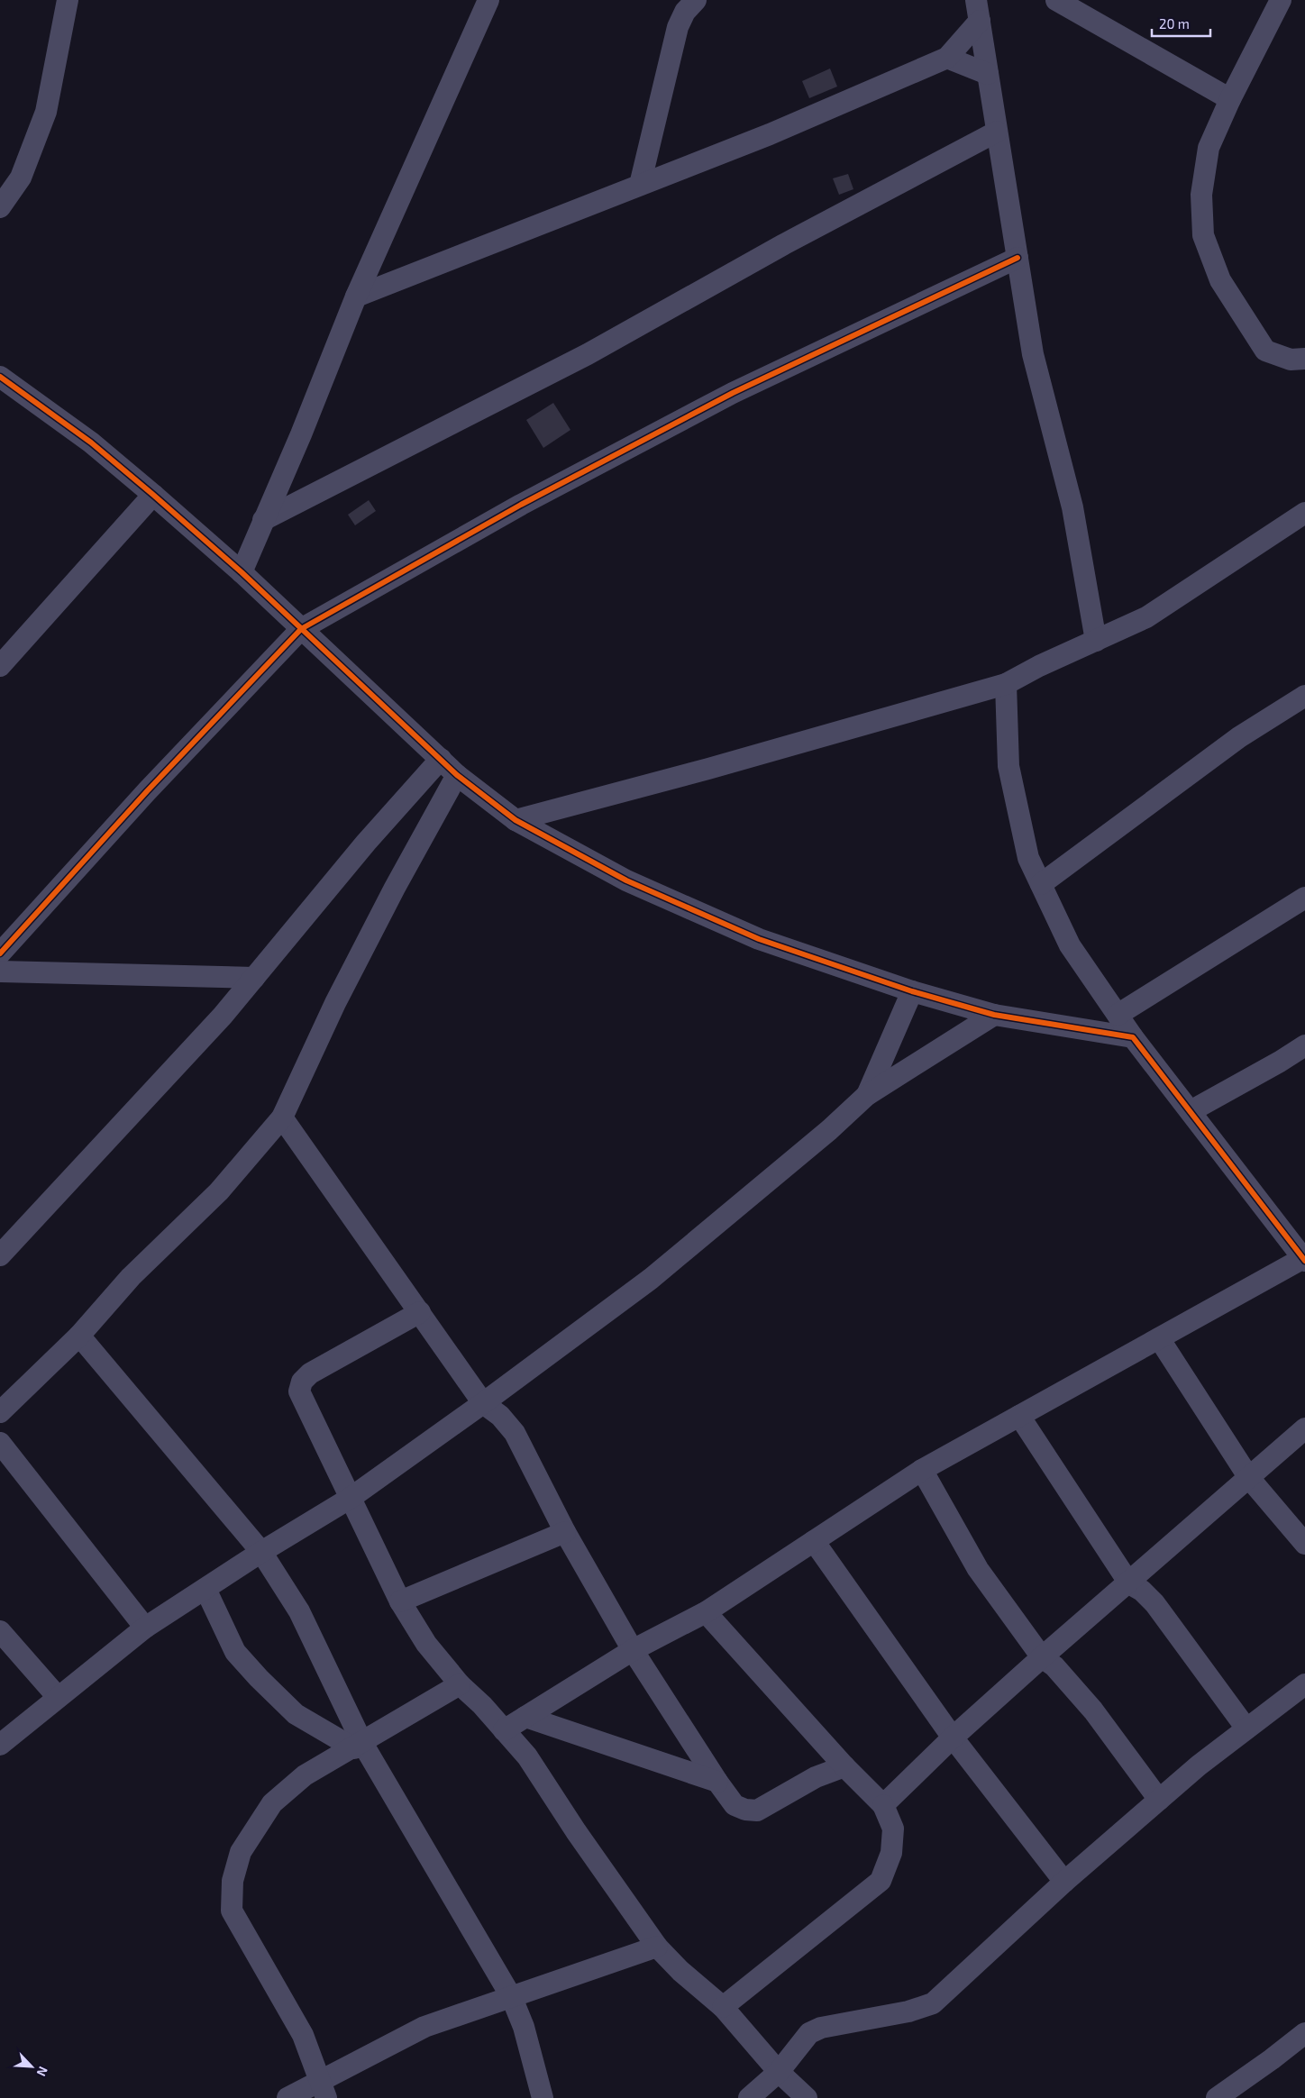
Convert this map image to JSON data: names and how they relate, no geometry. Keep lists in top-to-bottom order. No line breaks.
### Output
{"scale_bar":"20 m","north":"bottom right"}
